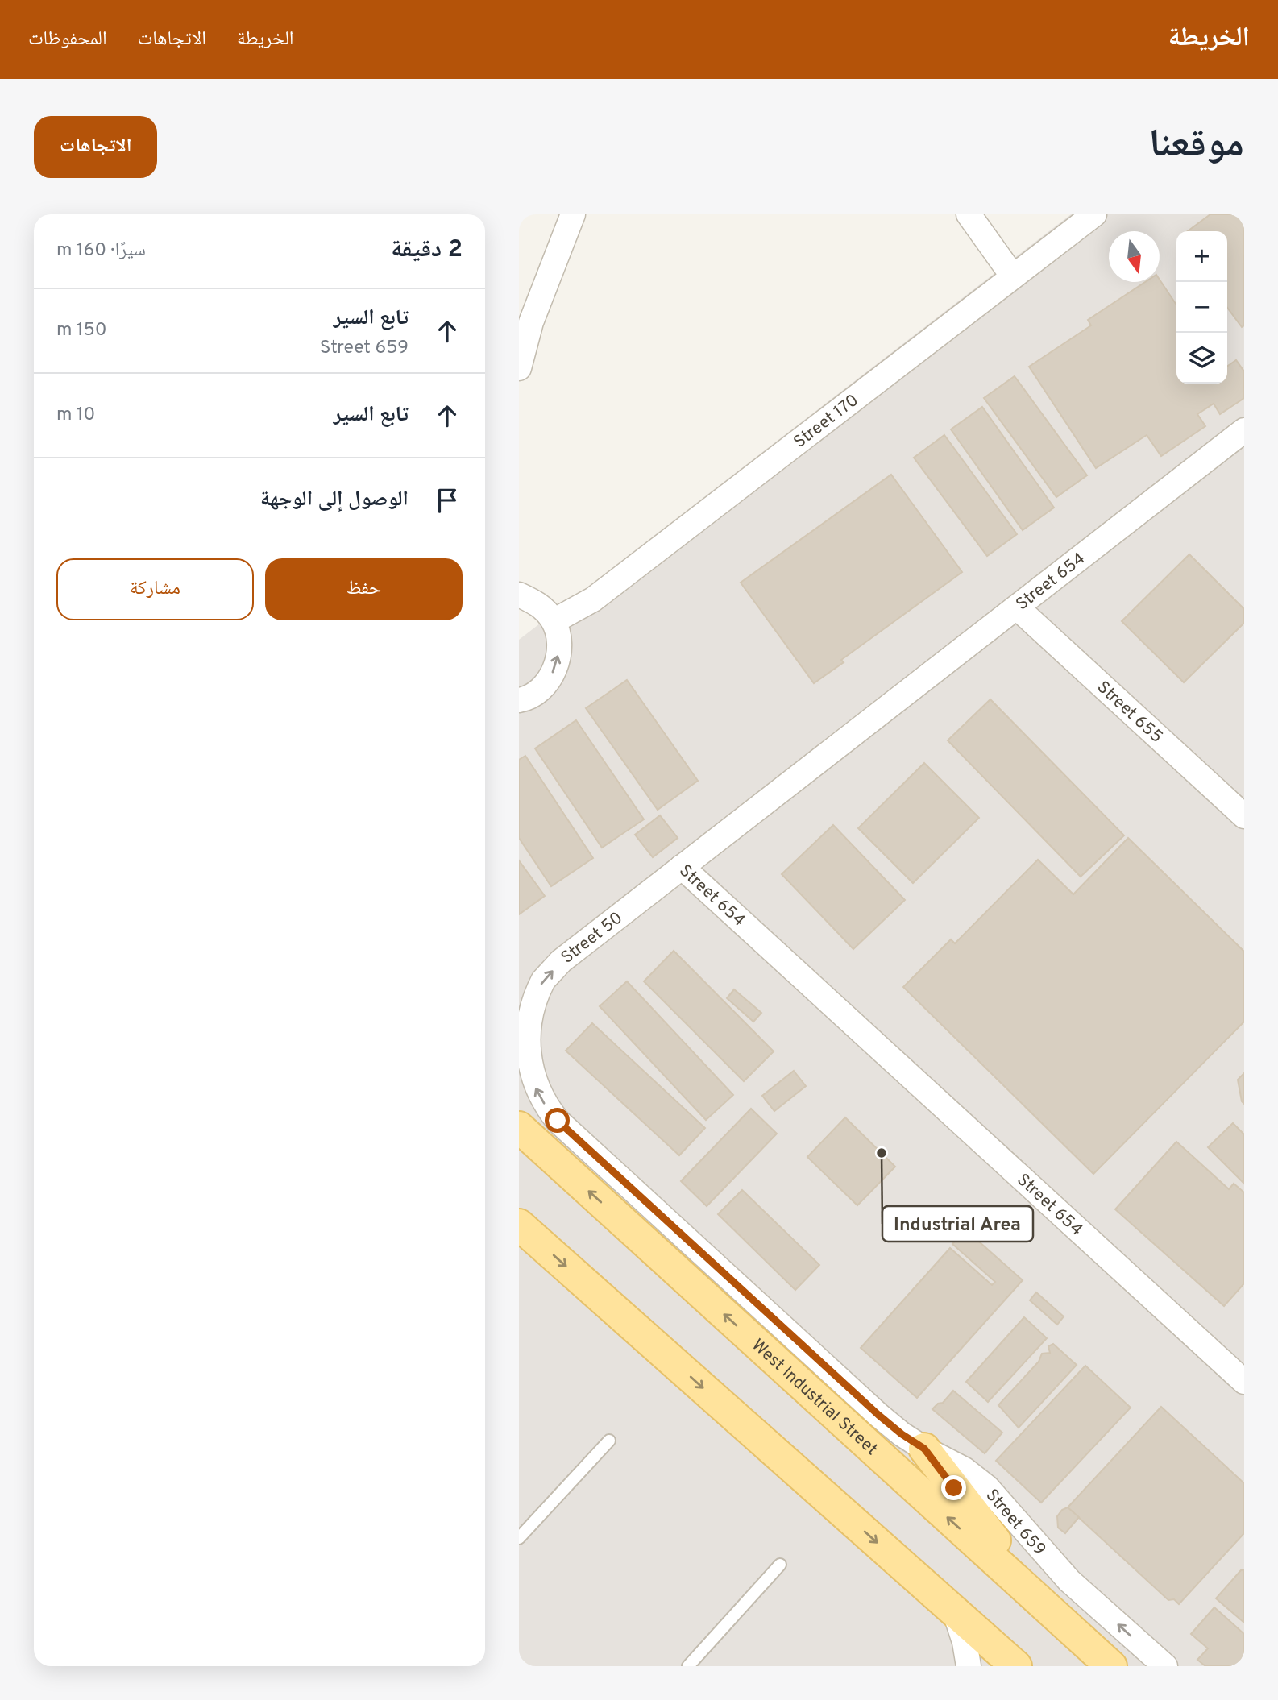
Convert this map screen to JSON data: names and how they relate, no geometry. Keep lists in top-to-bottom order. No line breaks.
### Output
{"streets":{"main road":["West Industrial Street"],"street":["Street 170","Street 654","Street 655","Street 50","Street 659"]},"crossings":[["Street 654","Street 655"],["Street 654","Street 50"],["Street 50","Street 659"]],"one_way":["Street 50","Street 659"],"places":["Industrial Area"],"north":"bottom","page":{"header":"الخريطة","nav":["الخريطة","الاتجاهات","المحفوظات"],"title":"موقعنا","buttons":["الاتجاهات",["حفظ","مشاركة"]],"heading":["2 دقيقة","سيرًا · 160 m"],"map_buttons":["+","−"],"list":[["تابع السير","Street 659","150 m"],["تابع السير","10 m"],"الوصول إلى الوجهة"]}}
